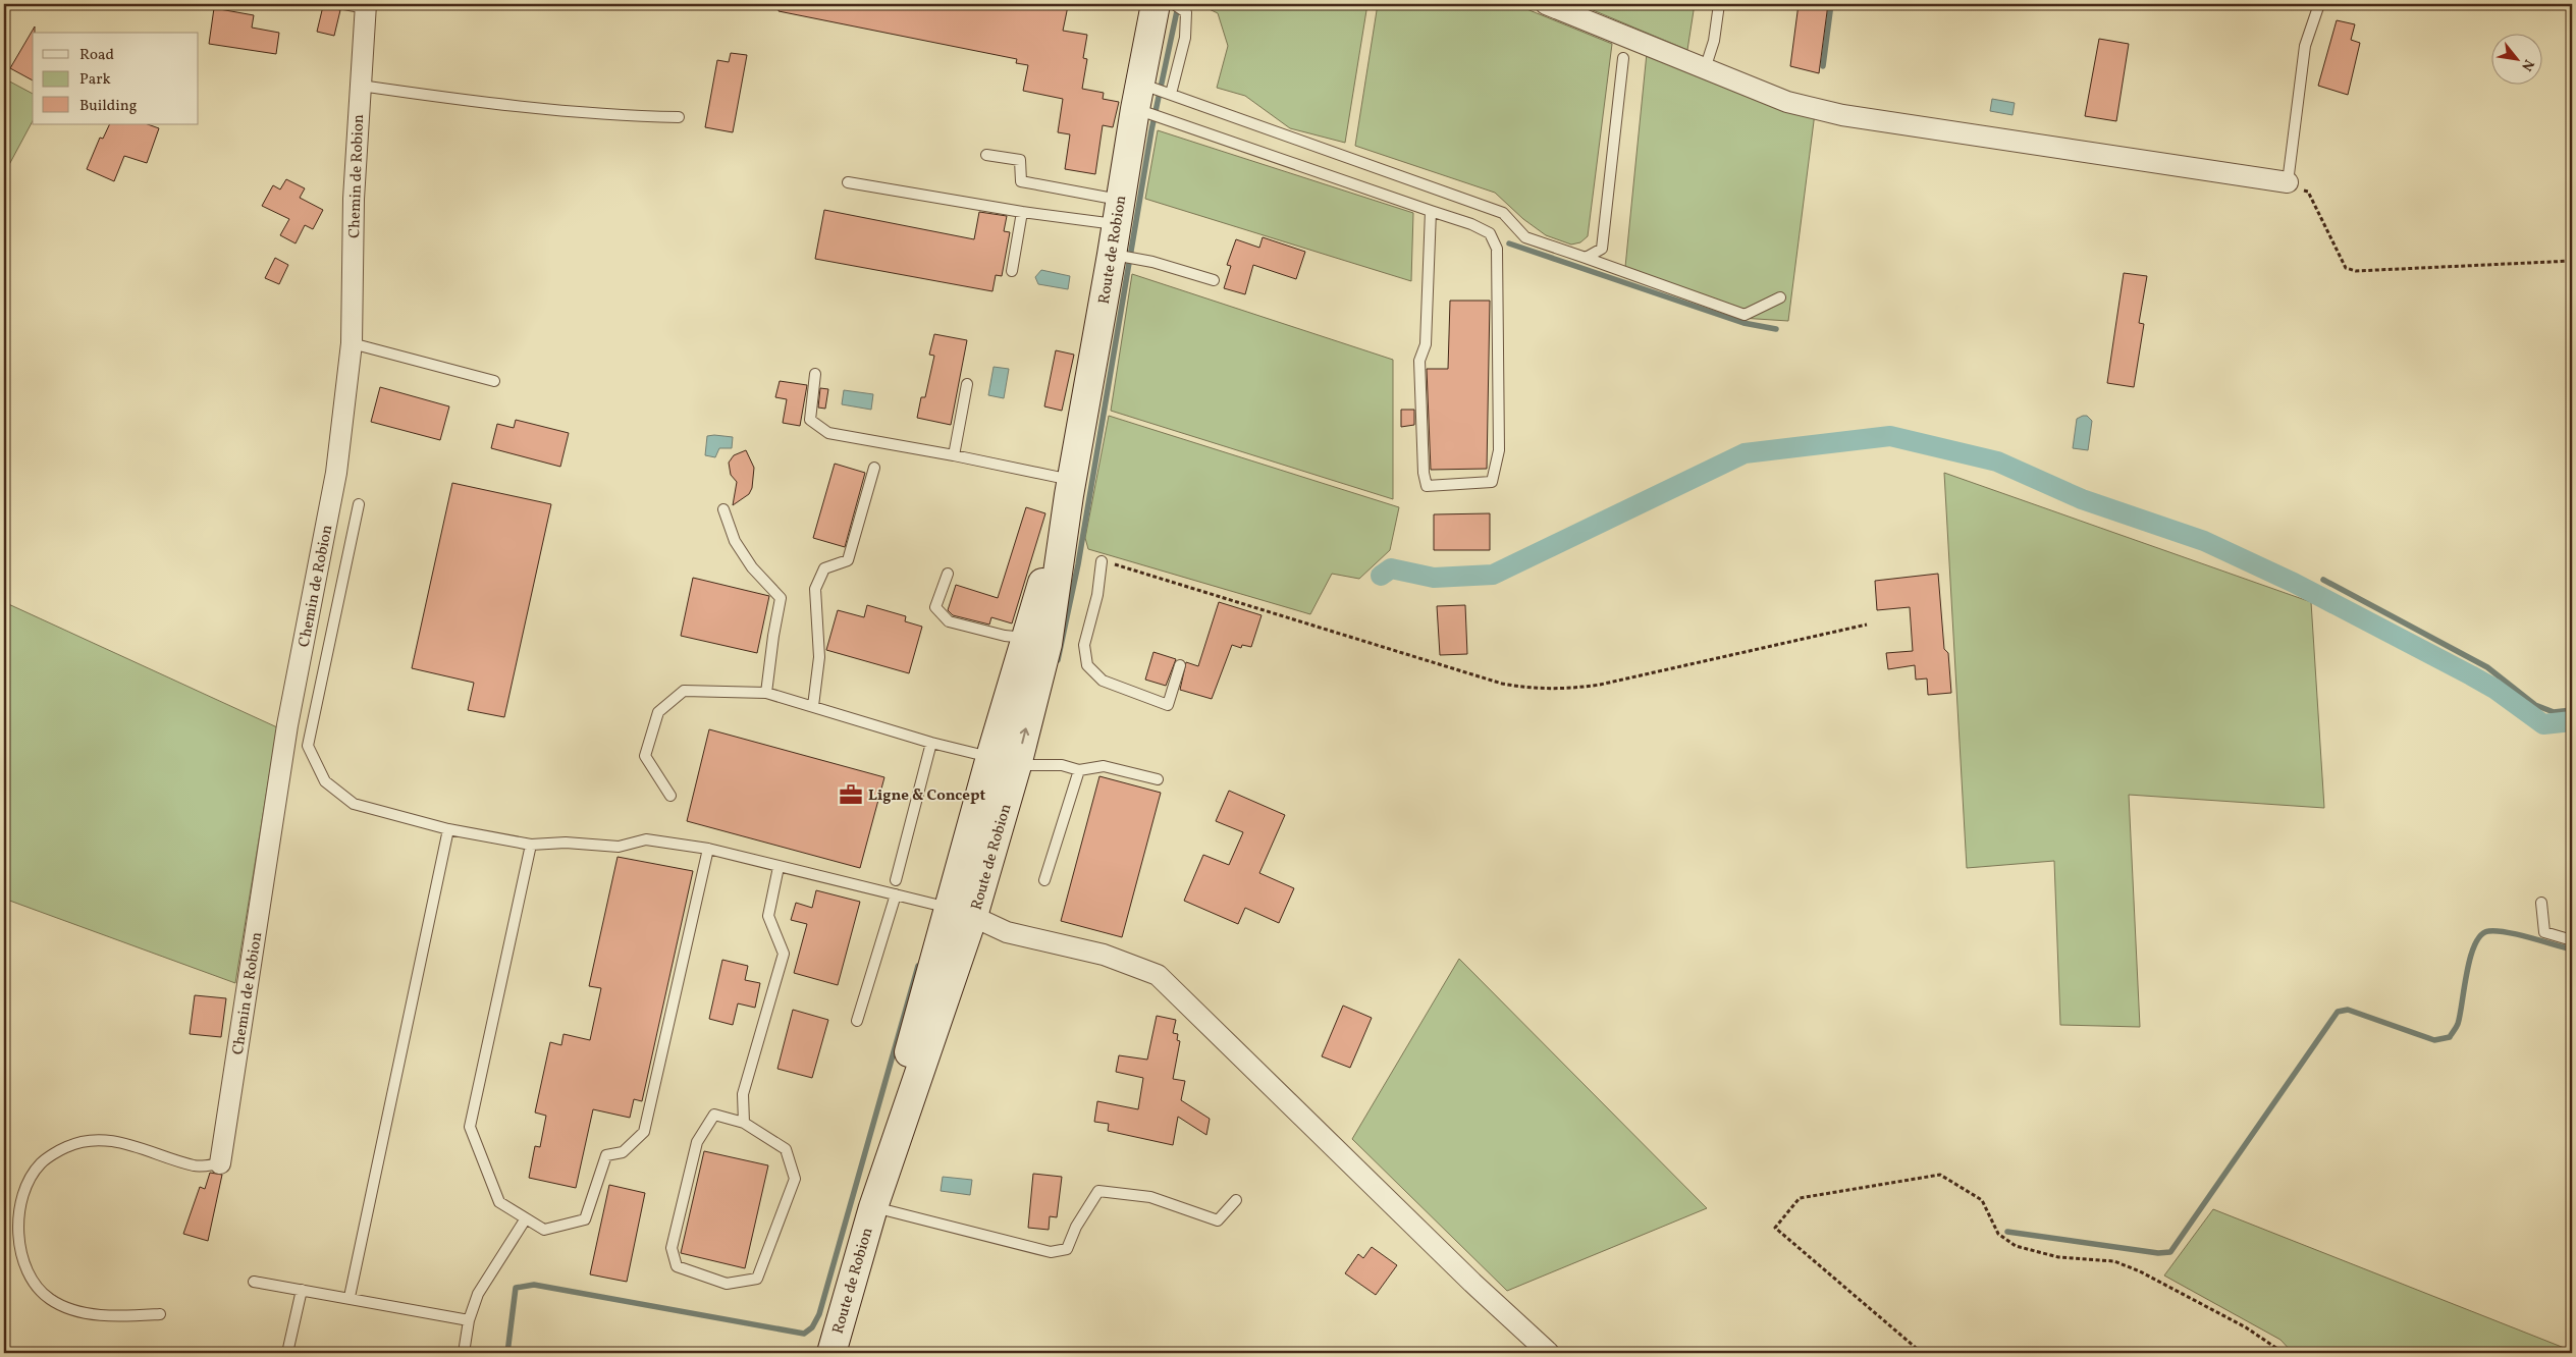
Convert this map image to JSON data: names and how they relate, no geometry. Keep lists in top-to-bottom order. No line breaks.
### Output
{"streets":{"main road":["Route de Robion"],"street":["Chemin de Robion"]},"places":{"office":["Ligne & Concept"]},"legend":["Road","Park","Building"],"north":"bottom right"}
